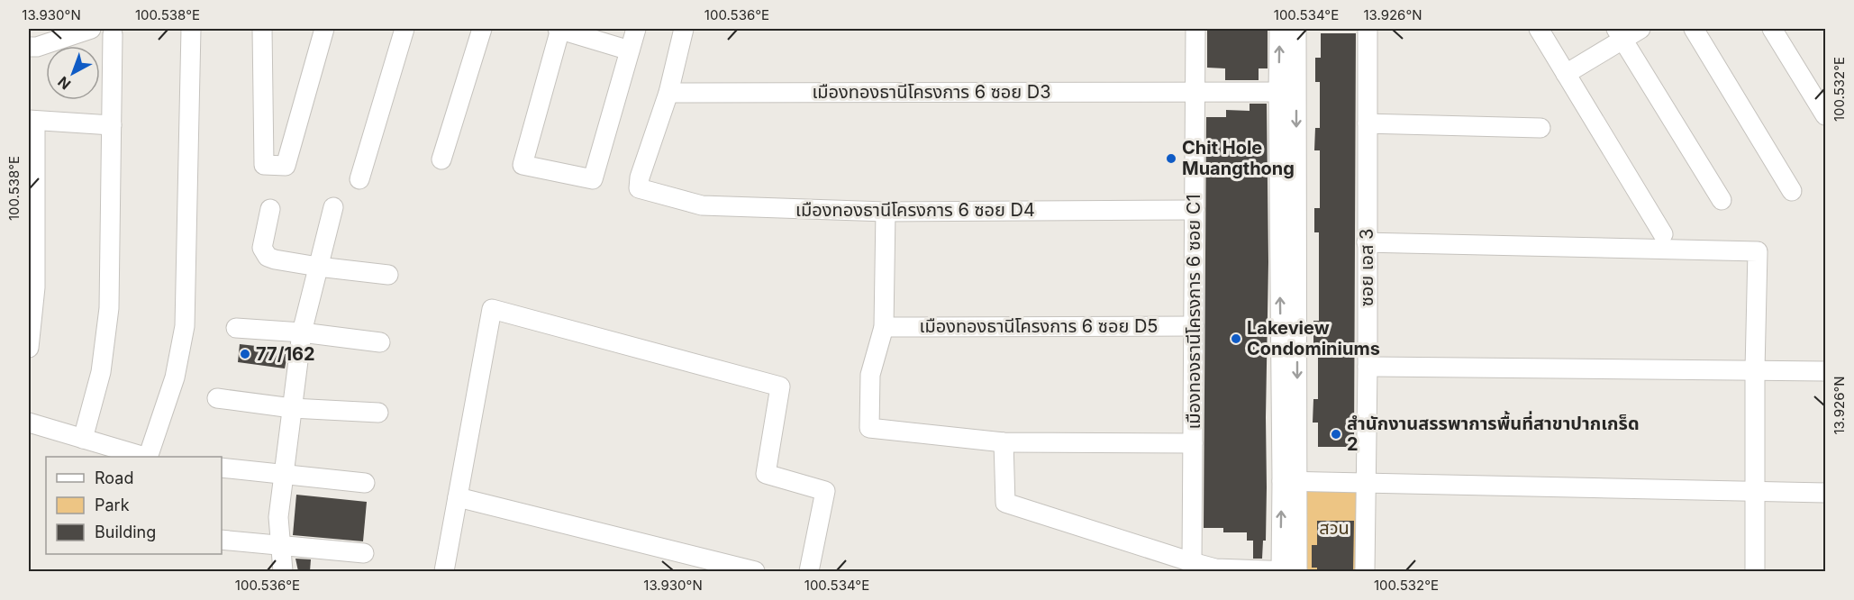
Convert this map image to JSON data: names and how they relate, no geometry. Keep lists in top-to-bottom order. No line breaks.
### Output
{"streets":{"street":["เมืองทองธานีโครงการ 6 ซอย D3","เมืองทองธานีโครงการ 6 ซอย D4","ซอย เอส 3","เมืองทองธานีโครงการ 6 ซอย C1","เมืองทองธานีโครงการ 6 ซอย D5"]},"crossings":[["เมืองทองธานีโครงการ 6 ซอย D3","เมืองทองธานีโครงการ 6 ซอย D4"],["เมืองทองธานีโครงการ 6 ซอย D3","เมืองทองธานีโครงการ 6 ซอย C1"],["เมืองทองธานีโครงการ 6 ซอย D4","เมืองทองธานีโครงการ 6 ซอย C1"],["เมืองทองธานีโครงการ 6 ซอย C1","เมืองทองธานีโครงการ 6 ซอย D5"]],"parks":["สวน"],"places":["Chit Hole Muangthong","Lakeview Condominiums","77/162","สำนักงานสรรพาการพื้นที่สาขาปากเกร็ด 2"],"legend":["Road","Park","Building"],"north":"bottom left","coordinates":["13.930°N","100.538°E","100.536°E","100.534°E","13.926°N","100.532°E"]}
